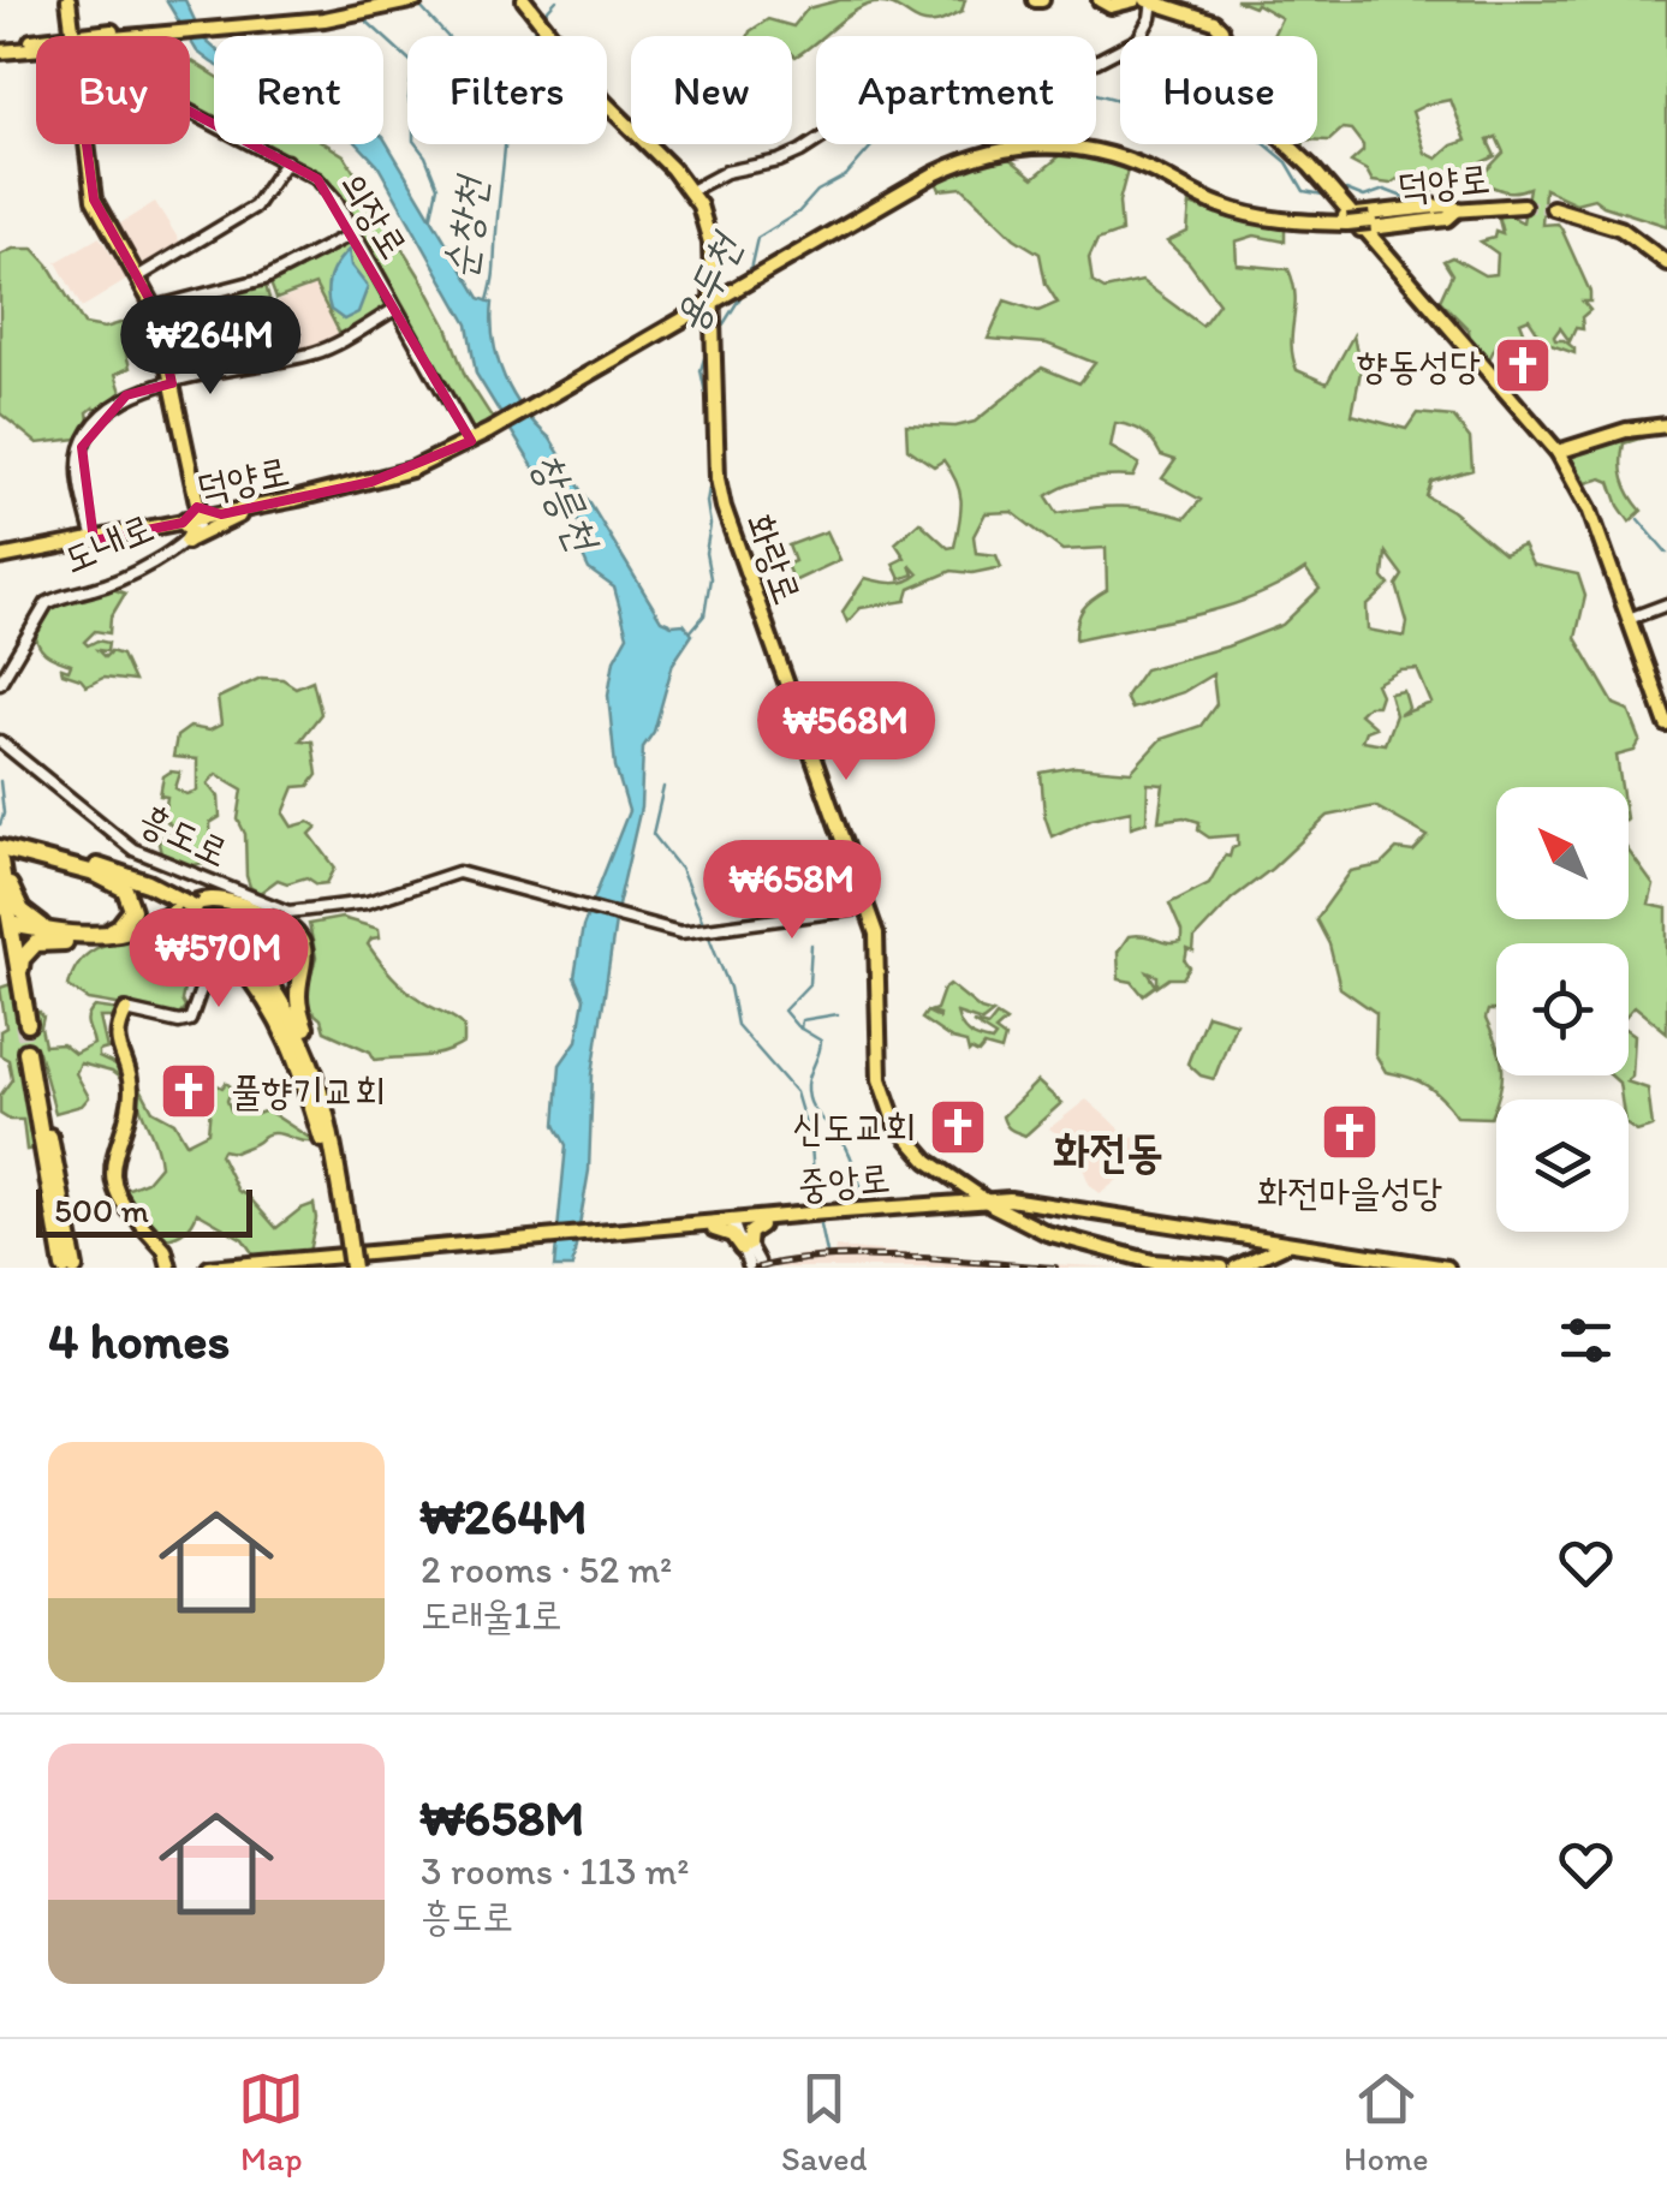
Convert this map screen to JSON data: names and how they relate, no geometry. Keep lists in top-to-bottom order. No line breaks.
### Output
{"streets":{"main road":["덕양로","화랑로","중앙로"],"street":["의장로","도내로","흥도로"]},"crossings":[["덕양로","의장로"],["덕양로","도내로"],["화랑로","중앙로"]],"districts":["화전동"],"water":["순창천","용두천","창릉천"],"places":{"church":["향동성당","풀향기교회","신도교회","화전마을성당"]},"scale_bar":"500 m","north":"top left","page":{"chip":["Buy","Rent","Filters","New","Apartment","House"],"price":["₩264M","₩568M","₩658M","₩570M"],"scale":"500 m","heading":"4 homes","list":[{"name":"₩264M","note":"2 rooms · 52 m² · 도래울1로"},{"name":"₩658M","note":"3 rooms · 113 m² · 흥도로"}],"tabs":["Map","Saved","Home"]}}
